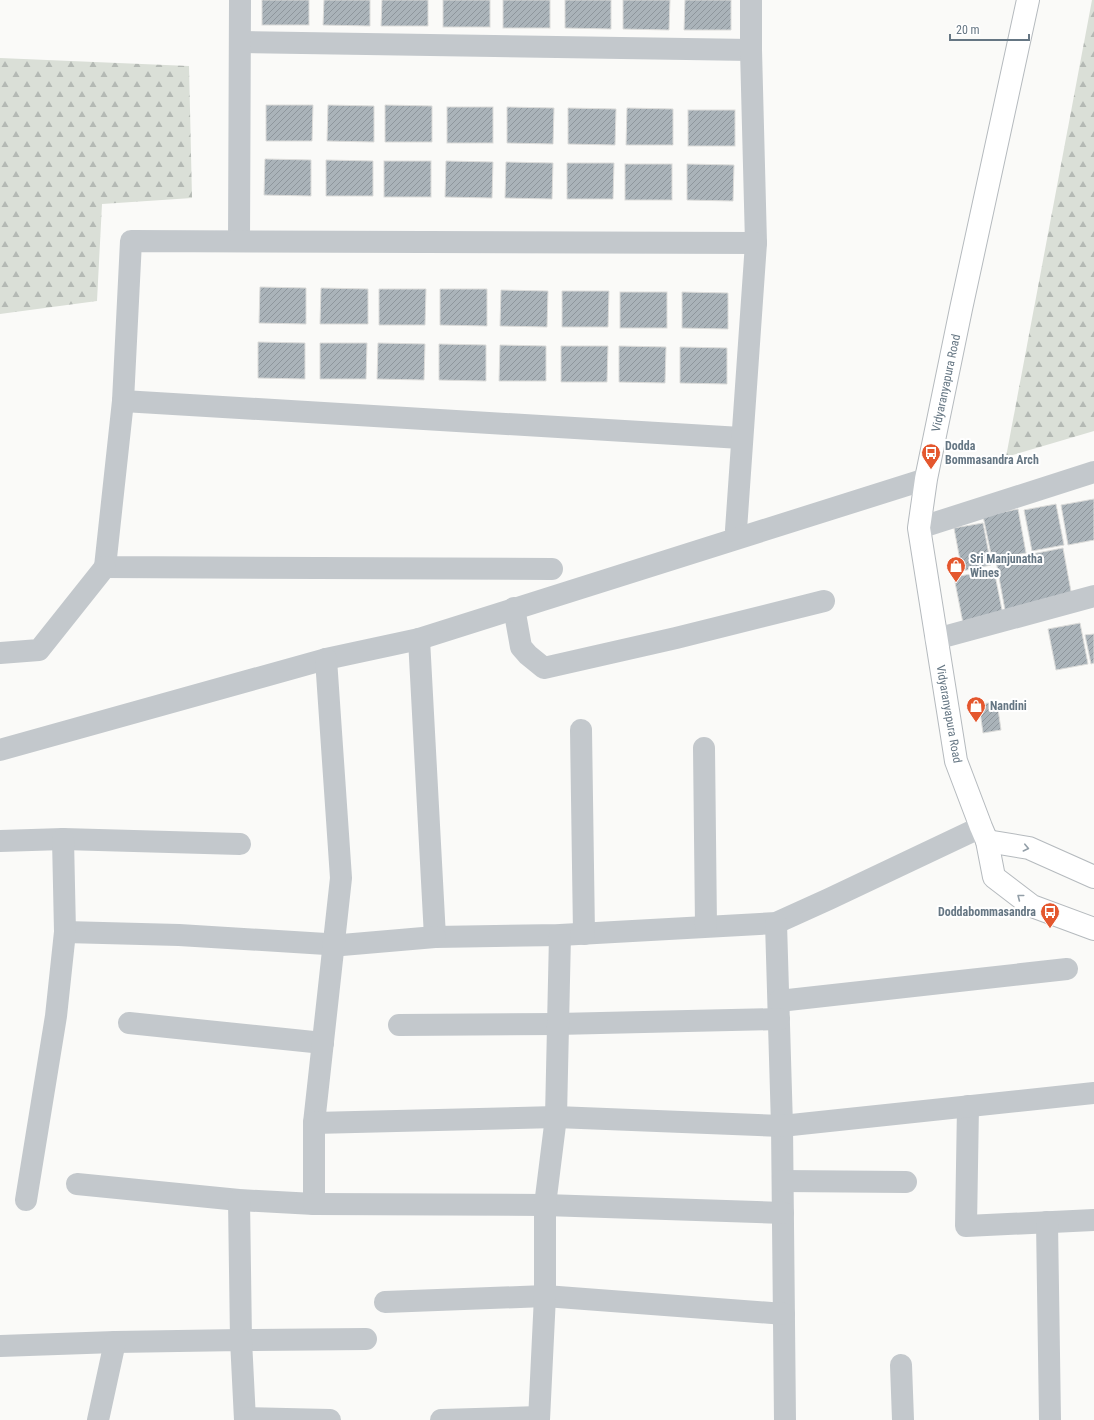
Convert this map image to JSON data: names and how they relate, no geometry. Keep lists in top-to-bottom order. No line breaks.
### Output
{"streets":{"main road":["Vidyaranyapura Road"]},"places":{"bus stop":["Dodda Bommasandra Arch","Doddabommasandra"],"shop":["Sri Manjunatha Wines","Nandini"]},"scale_bar":"20 m"}
